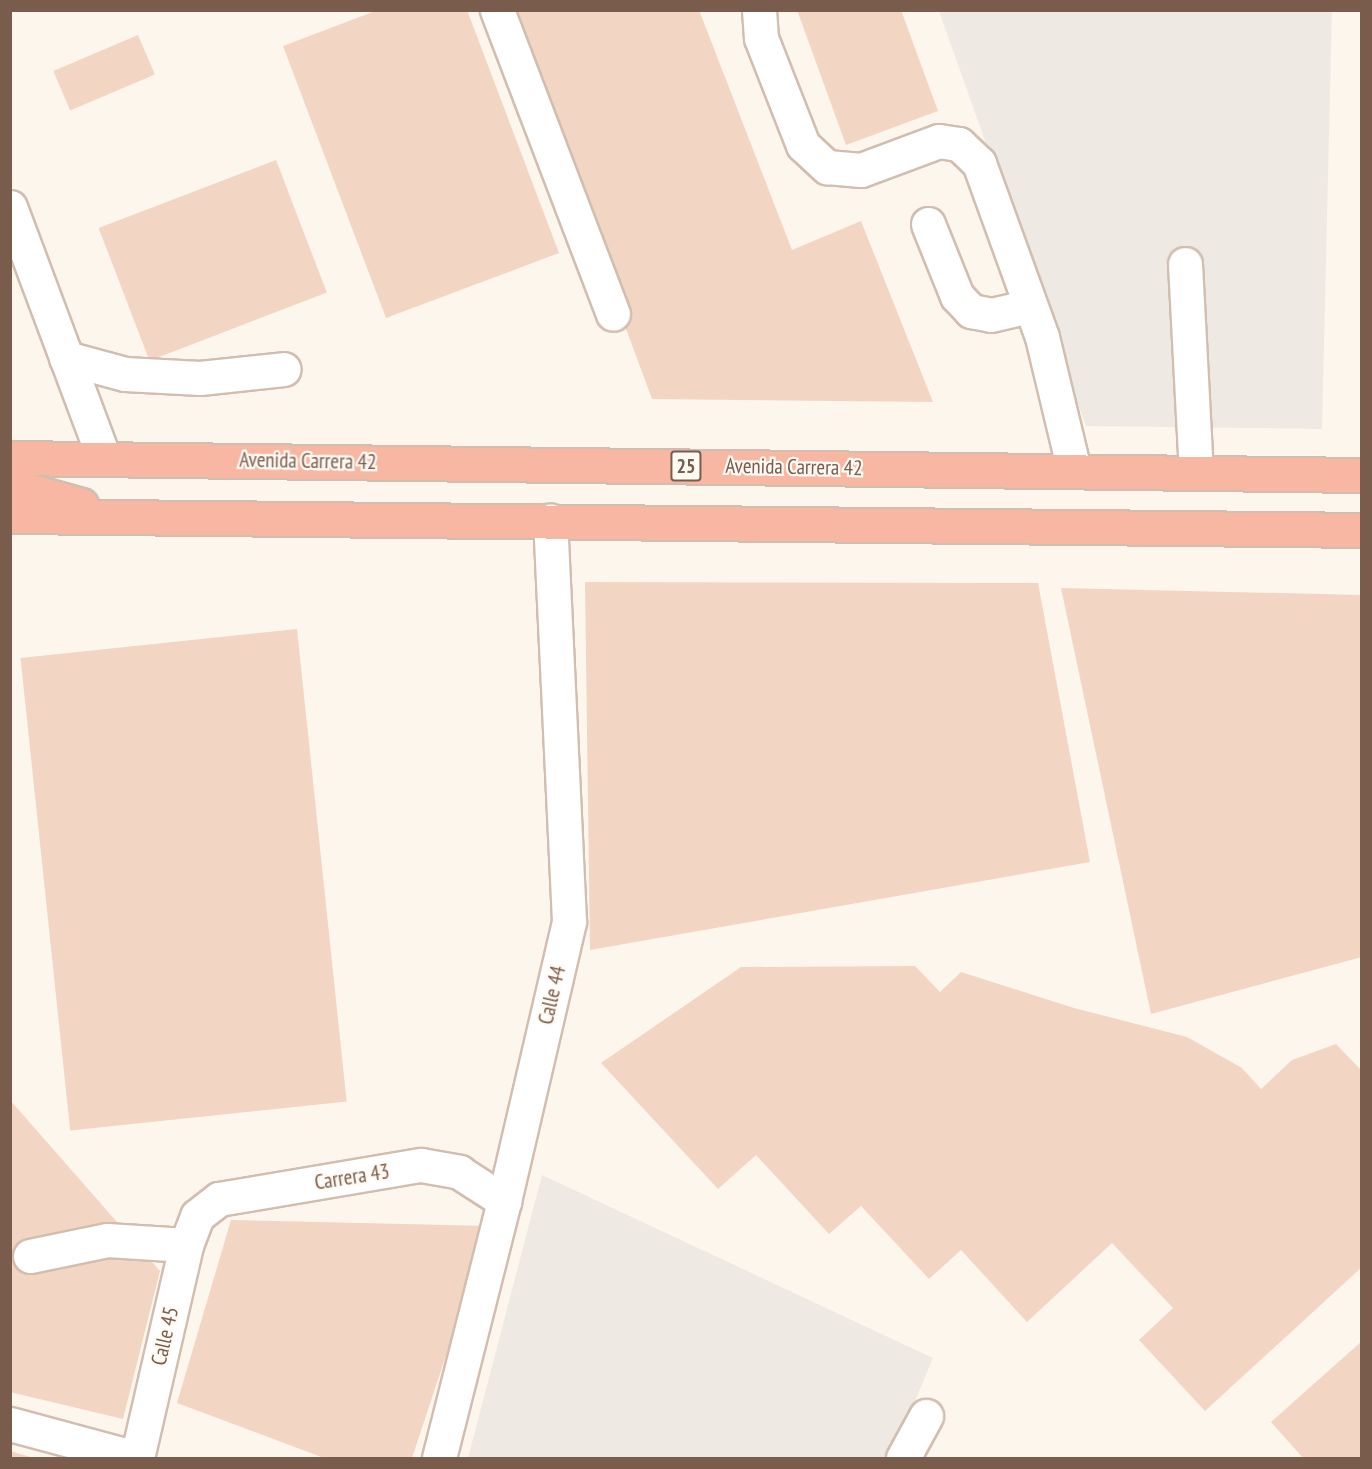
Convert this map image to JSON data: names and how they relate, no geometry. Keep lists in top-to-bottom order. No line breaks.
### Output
{"streets":{"highway":["Avenida Carrera 42","25"],"street":["Calle 44","Carrera 43","Calle 45"]},"crossings":[["Calle 44","Carrera 43"],["Carrera 43","Calle 45"]]}
